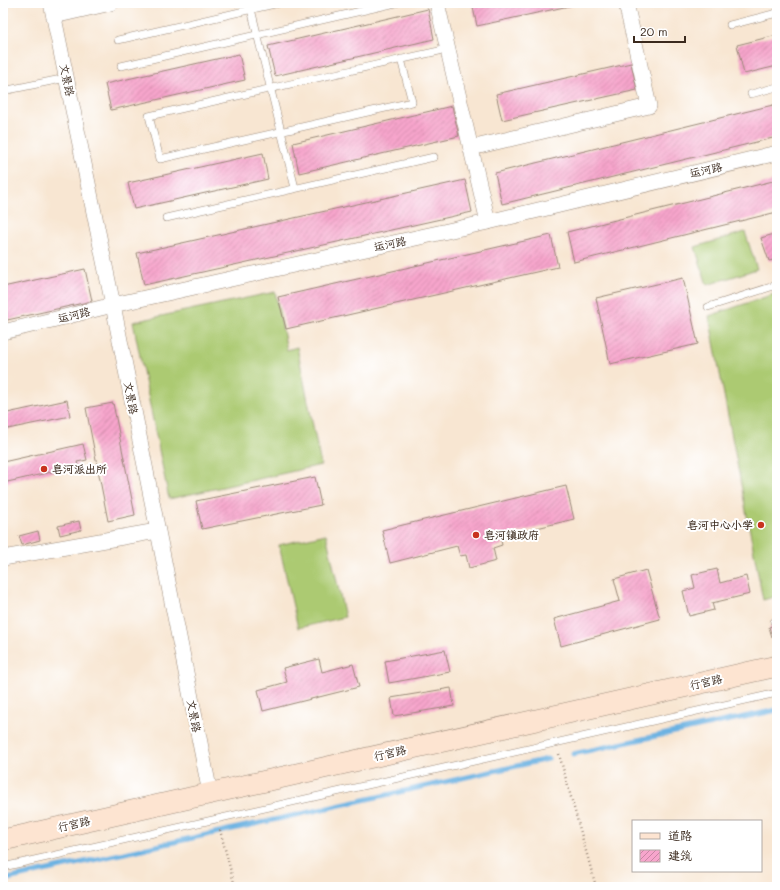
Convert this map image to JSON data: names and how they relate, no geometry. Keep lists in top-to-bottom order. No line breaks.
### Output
{"streets":{"main road":["行宫路"],"street":["文景路","运河路"]},"crossings":[["文景路","运河路"],["文景路","行宫路"]],"places":["皂河派出所","皂河中心小学","皂河镇政府"],"legend":["道路","建筑"],"scale_bar":"20 m"}
